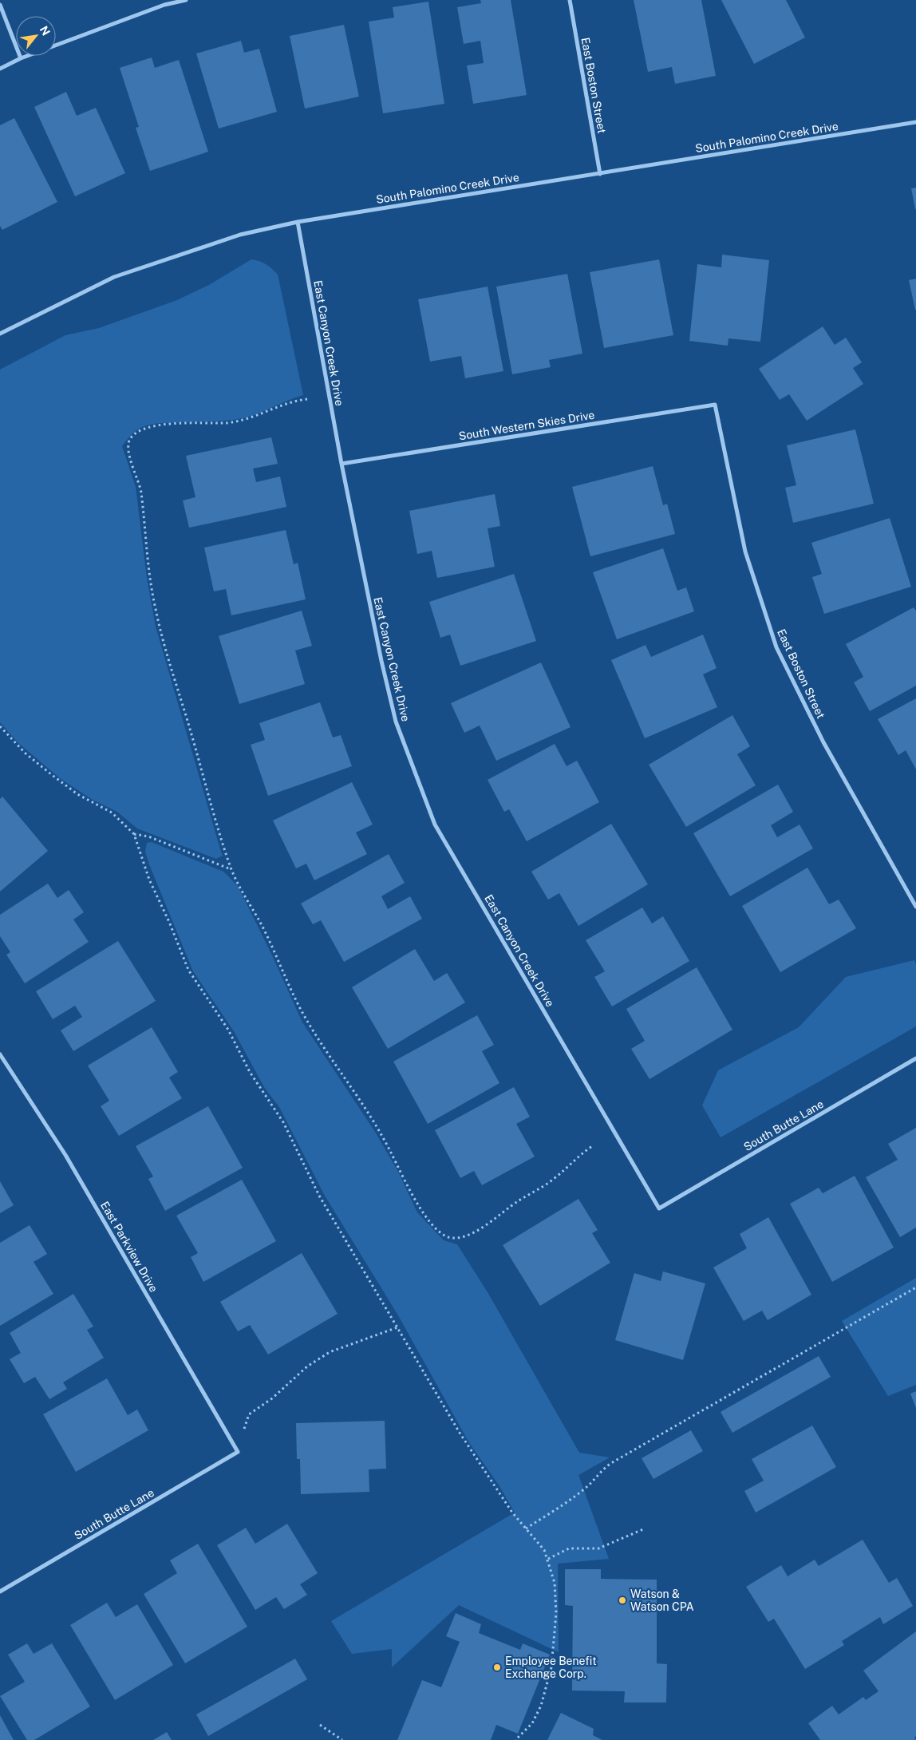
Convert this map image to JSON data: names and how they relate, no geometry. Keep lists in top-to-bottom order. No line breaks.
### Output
{"streets":{"street":["East Boston Street","South Palomino Creek Drive","East Canyon Creek Drive","South Western Skies Drive","South Butte Lane","East Parkview Drive"]},"crossings":[["East Boston Street","South Palomino Creek Drive"],["East Boston Street","South Western Skies Drive"],["South Palomino Creek Drive","East Canyon Creek Drive"],["East Canyon Creek Drive","South Western Skies Drive"],["East Canyon Creek Drive","South Butte Lane"],["South Butte Lane","East Parkview Drive"]],"places":["Watson & Watson CPA","Employee Benefit Exchange Corp."],"north":"top right"}
